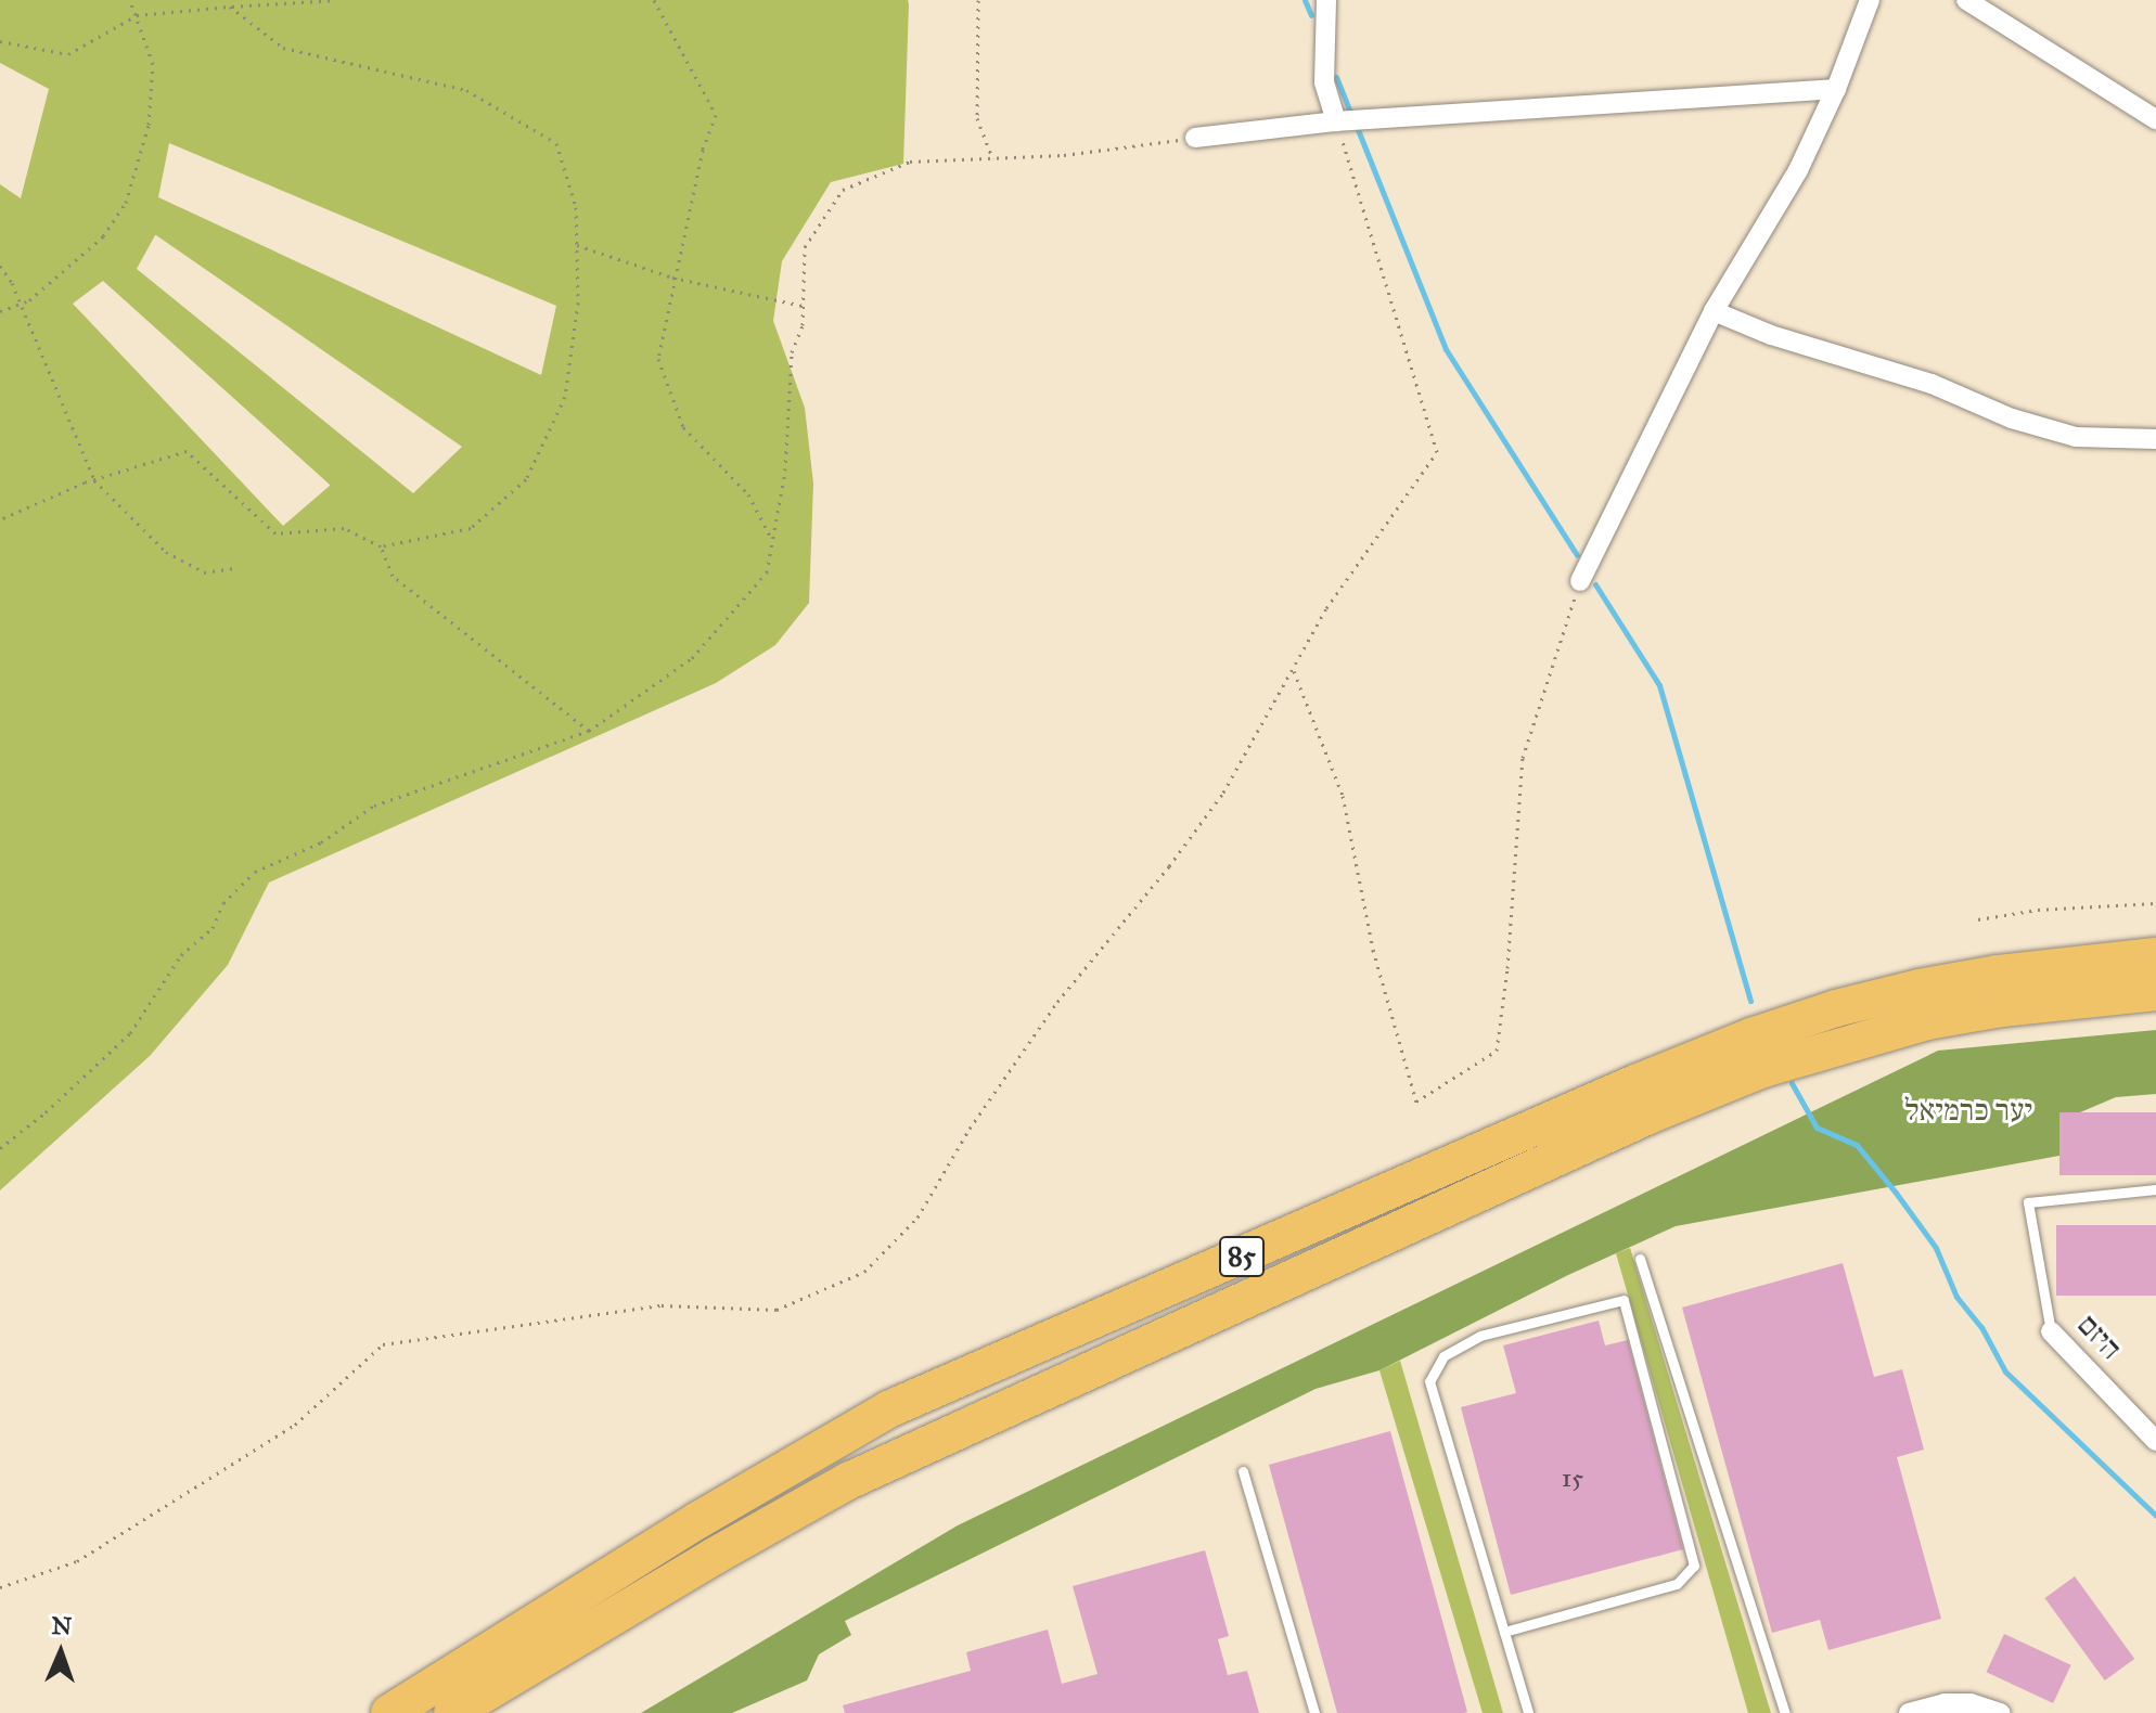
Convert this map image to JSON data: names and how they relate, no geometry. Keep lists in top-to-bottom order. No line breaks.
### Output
{"streets":{"highway":["85"],"street":["היזם"]},"parks":["יער כרמיאל"],"house_numbers":["15"],"north":"top"}
